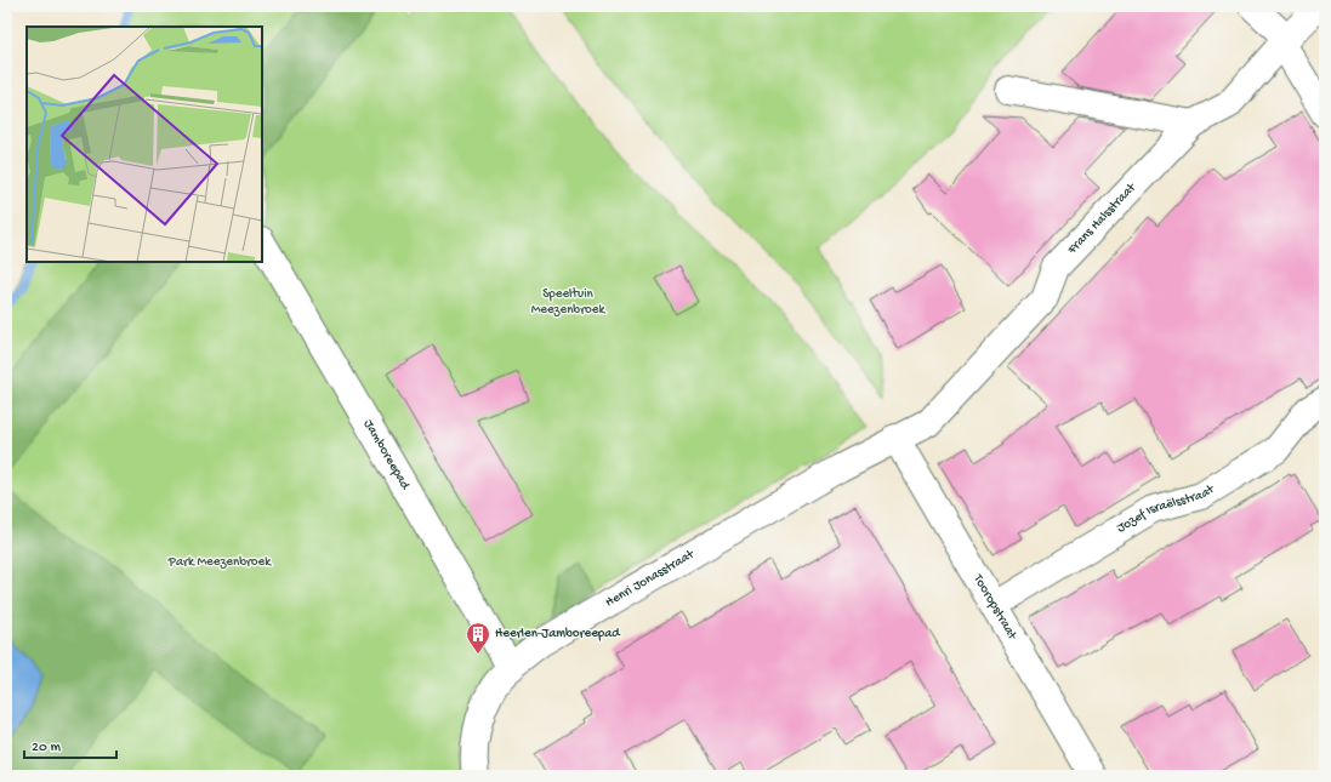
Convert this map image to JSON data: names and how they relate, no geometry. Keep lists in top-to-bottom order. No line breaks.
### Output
{"streets":{"street":["Frans Halsstraat","Jamboreepad","Jozef Israëlsstraat","Henri Jonasstraat","Tooropstraat"]},"crossings":[["Frans Halsstraat","Henri Jonasstraat"],["Frans Halsstraat","Tooropstraat"],["Jamboreepad","Henri Jonasstraat"],["Jozef Israëlsstraat","Tooropstraat"],["Henri Jonasstraat","Tooropstraat"]],"parks":["Speeltuin Meezenbroek","Park Meezenbroek"],"places":{"building":["Heerlen-Jamboreepad"]},"scale_bar":"20 m"}
